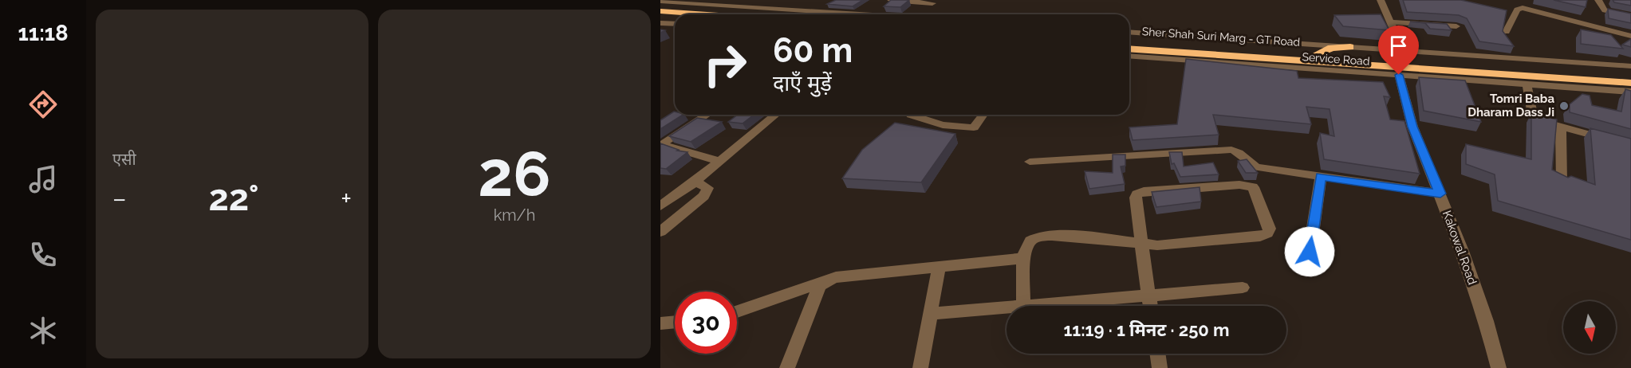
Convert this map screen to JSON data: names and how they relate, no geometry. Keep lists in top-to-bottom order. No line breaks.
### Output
{"streets":{"highway":["Sher Shah Suri Marg - GT Road"],"street":["Service Road","Kakowal Road"]},"crossings":[["Sher Shah Suri Marg - GT Road","Service Road"],["Service Road","Kakowal Road"]],"places":["Tomri Baba Dharam Dass Ji"],"north":"bottom","page":{"tabs":"11:18","tile":["एसी",["26","km/h"]],"turn":["60 m","दाएँ मुड़ें"],"heat":["−","22°","+"],"limit":"30","trip":"11:19 · 1 मिनट · 250 m"}}
